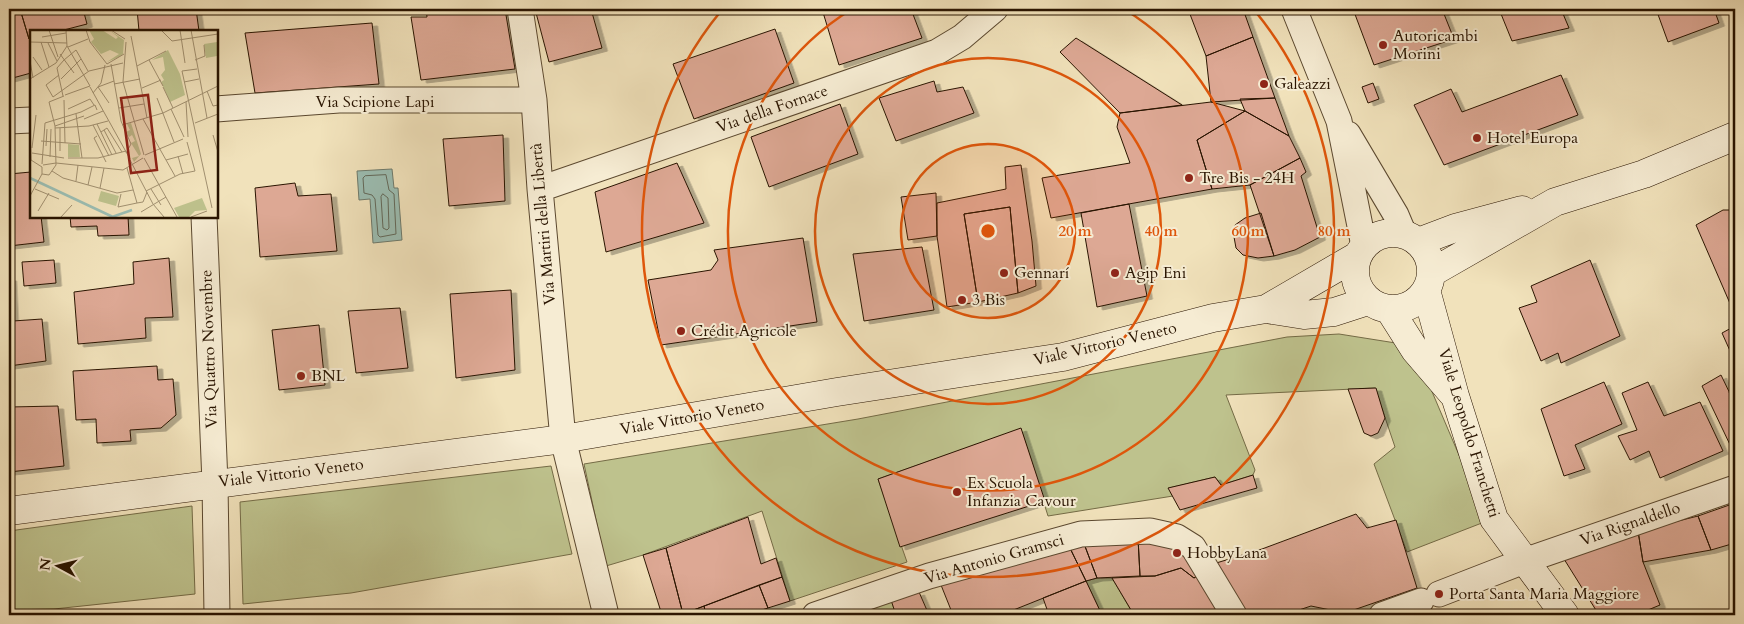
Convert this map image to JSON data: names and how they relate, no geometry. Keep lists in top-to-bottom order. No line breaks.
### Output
{"streets":{"main road":["Viale Vittorio Veneto","Viale Leopoldo Franchetti"],"street":["Via Scipione Lapi","Via della Fornace","Via Martiri della Libertà","Via Quattro Novembre","Via Rignaldello","Via Antonio Gramsci"]},"crossings":[["Via Scipione Lapi","Via Martiri della Libertà"],["Via della Fornace","Via Martiri della Libertà"],["Via Martiri della Libertà","Viale Vittorio Veneto"],["Viale Vittorio Veneto","Via Quattro Novembre"],["Viale Vittorio Veneto","Viale Leopoldo Franchetti"],["Viale Leopoldo Franchetti","Via Rignaldello"]],"places":["Autoricambi Morini","Galeazzi","Hotel Europa","Tre Bis - 24H","Gennarí","Agip Eni","3 Bis","Crédit Agricole","BNL","Ex Scuola Infanzia Cavour","HobbyLana","Porta Santa Maria Maggiore"],"north":"left","rings":["20 m","40 m","60 m","80 m"]}
